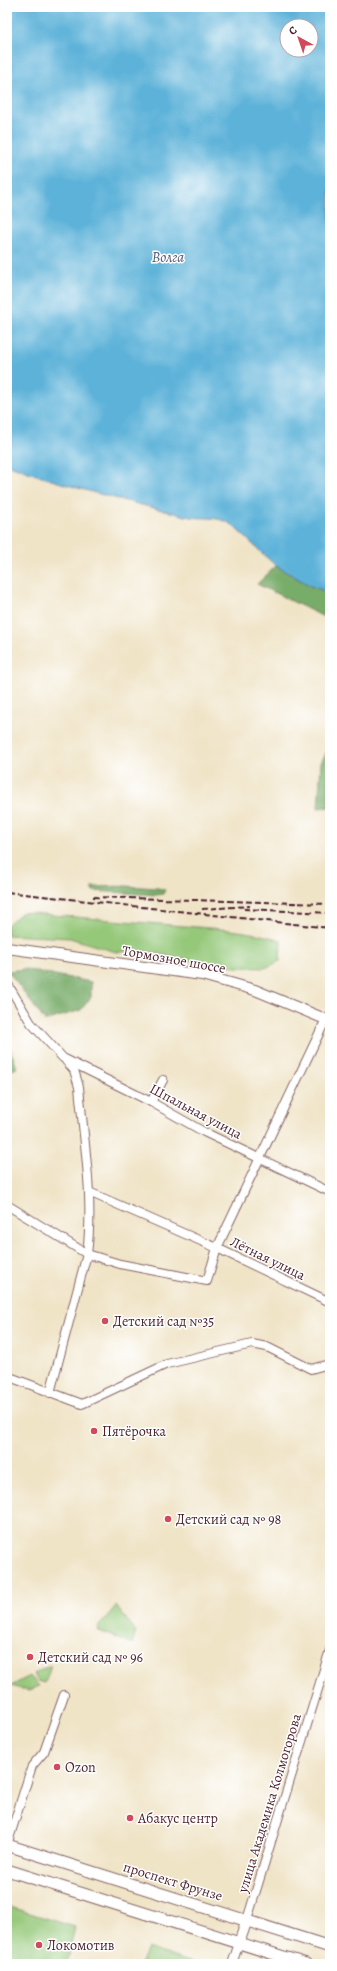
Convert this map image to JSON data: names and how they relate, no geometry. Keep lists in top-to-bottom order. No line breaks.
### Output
{"streets":{"main road":["проспект Фрунзе"],"street":["Тормозное шоссе","Шпальная улица","Лётная улица","улица Академика Колмогорова"]},"crossings":[["улица Академика Колмогорова","проспект Фрунзе"]],"water":["Волга"],"places":["Детский сад №35","Пятёрочка","Детский сад № 98","Детский сад № 96","Ozon","Абакус центр","Локомотив"],"north":"top left"}
